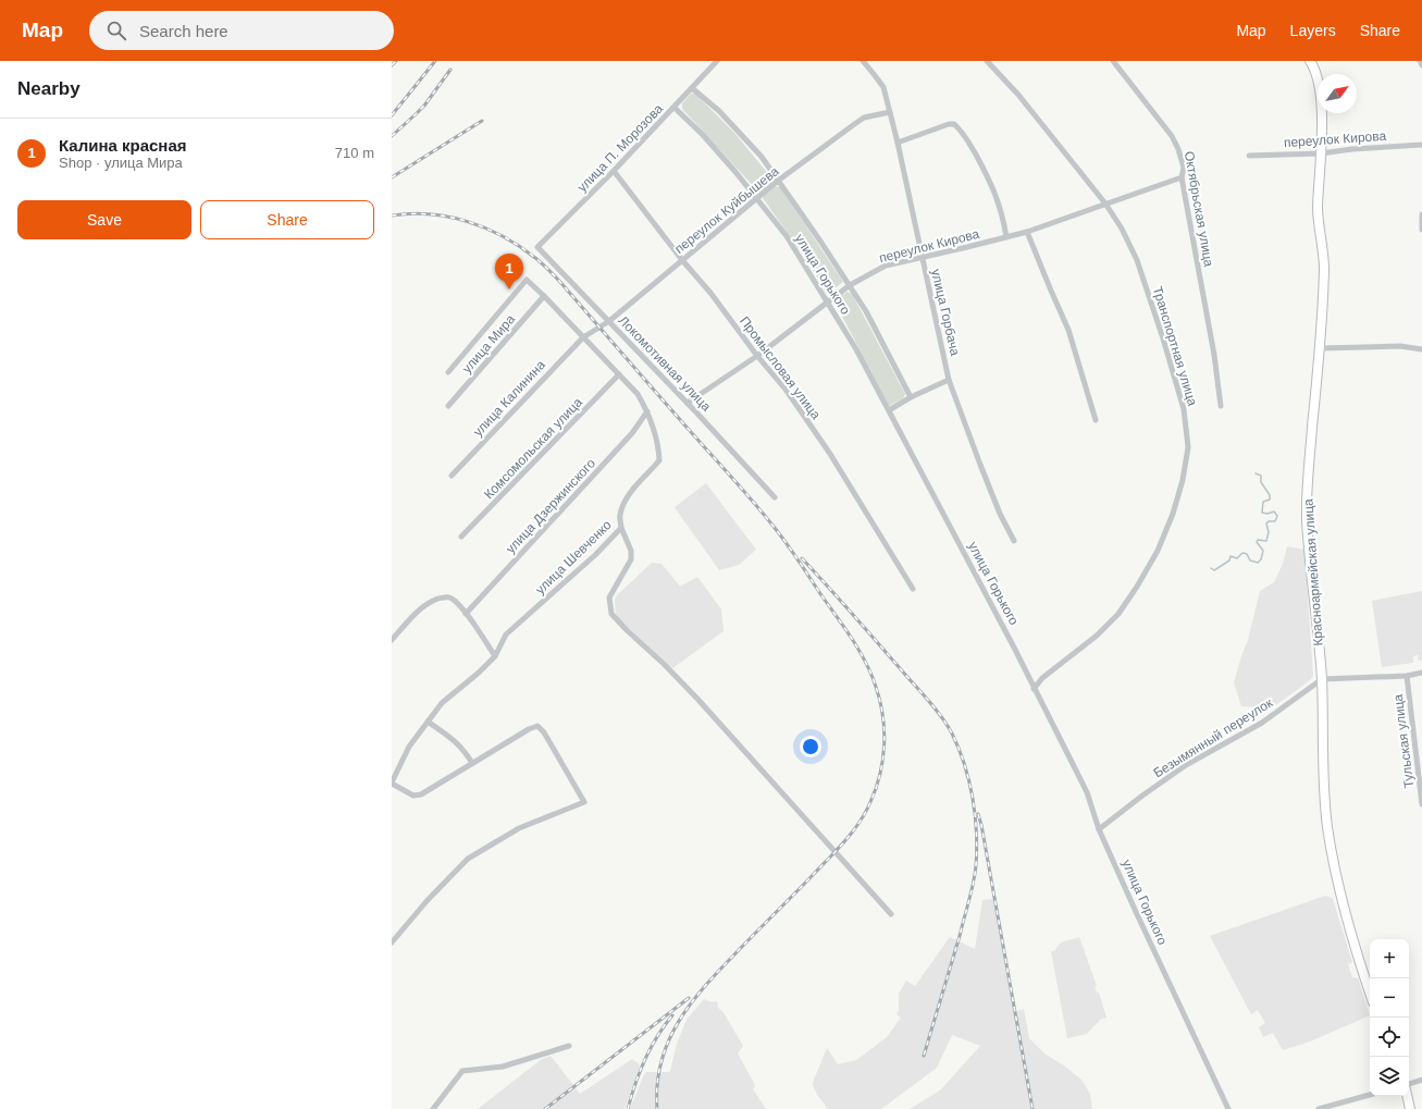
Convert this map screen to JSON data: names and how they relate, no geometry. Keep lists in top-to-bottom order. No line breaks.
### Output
{"streets":{"main road":["Красноармейская улица"],"street":["переулок Кирова","улица П. Морозова","Октябрьская улица","переулок Куйбышева","улица Горького","улица Горбача","улица Мира","Транспортная улица","Локомотивная улица","Промысловая улица","улица Калинина","Комсомольская улица","улица Дзержинского","улица Шевченко","Безымянный переулок","Тульская улица"]},"crossings":[["переулок Кирова","Октябрьская улица"],["переулок Кирова","улица Горького"],["переулок Кирова","улица Горбача"],["переулок Кирова","Транспортная улица"],["переулок Кирова","Локомотивная улица"],["переулок Кирова","Промысловая улица"],["переулок Кирова","Красноармейская улица"],["улица П. Морозова","улица Горького"],["улица П. Морозова","Локомотивная улица"],["улица П. Морозова","Промысловая улица"],["переулок Куйбышева","улица Горького"],["переулок Куйбышева","улица Горбача"],["переулок Куйбышева","Локомотивная улица"],["переулок Куйбышева","Промысловая улица"],["переулок Куйбышева","улица Калинина"],["улица Горького","Транспортная улица"],["улица Горького","Безымянный переулок"],["улица Дзержинского","улица Шевченко"],["Красноармейская улица","Безымянный переулок"]],"north":"top right","page":{"header":"Map","search":"Search here","nav":["Map","Layers","Share"],"heading":"Nearby","list":[{"mark":"1","name":"Калина красная","note":"Shop · улица Мира","value":"710 m"}],"buttons":["Save","Share"],"pins":"1","map_buttons":["+","−"]}}
